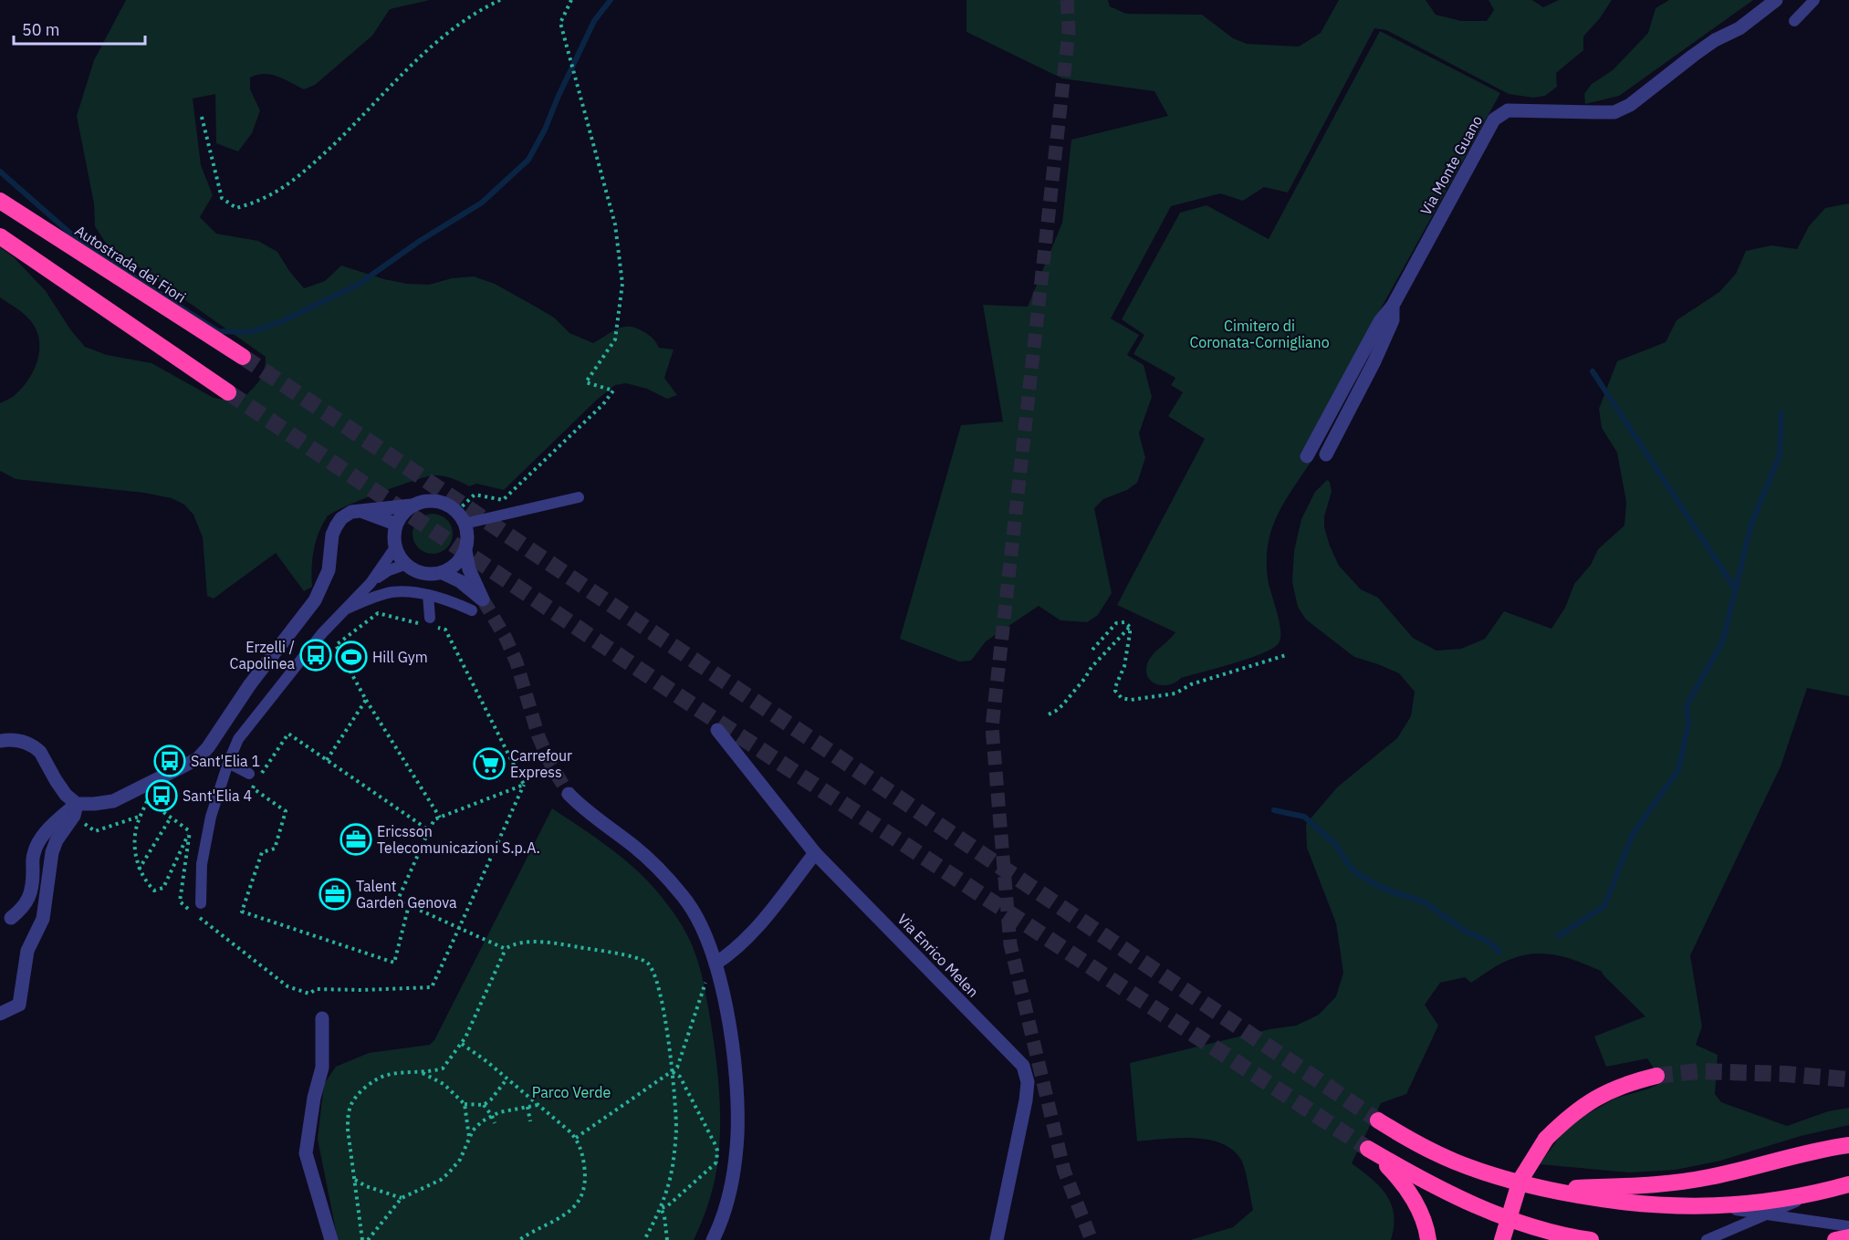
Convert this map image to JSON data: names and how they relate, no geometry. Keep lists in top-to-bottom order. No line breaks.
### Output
{"streets":{"highway":["Autostrada dei Fiori"],"street":["Via Monte Guano","Via Enrico Melen"]},"parks":["Cimitero di Coronata-Cornigliano","Parco Verde"],"places":{"bus stop":["Erzelli / Capolinea","Sant'Elia 1","Sant'Elia 4"],"sports":["Hill Gym"],"supermarket":["Carrefour Express"],"office":["Ericsson Telecomunicazioni S.p.A.","Talent Garden Genova"]},"scale_bar":"50 m"}
